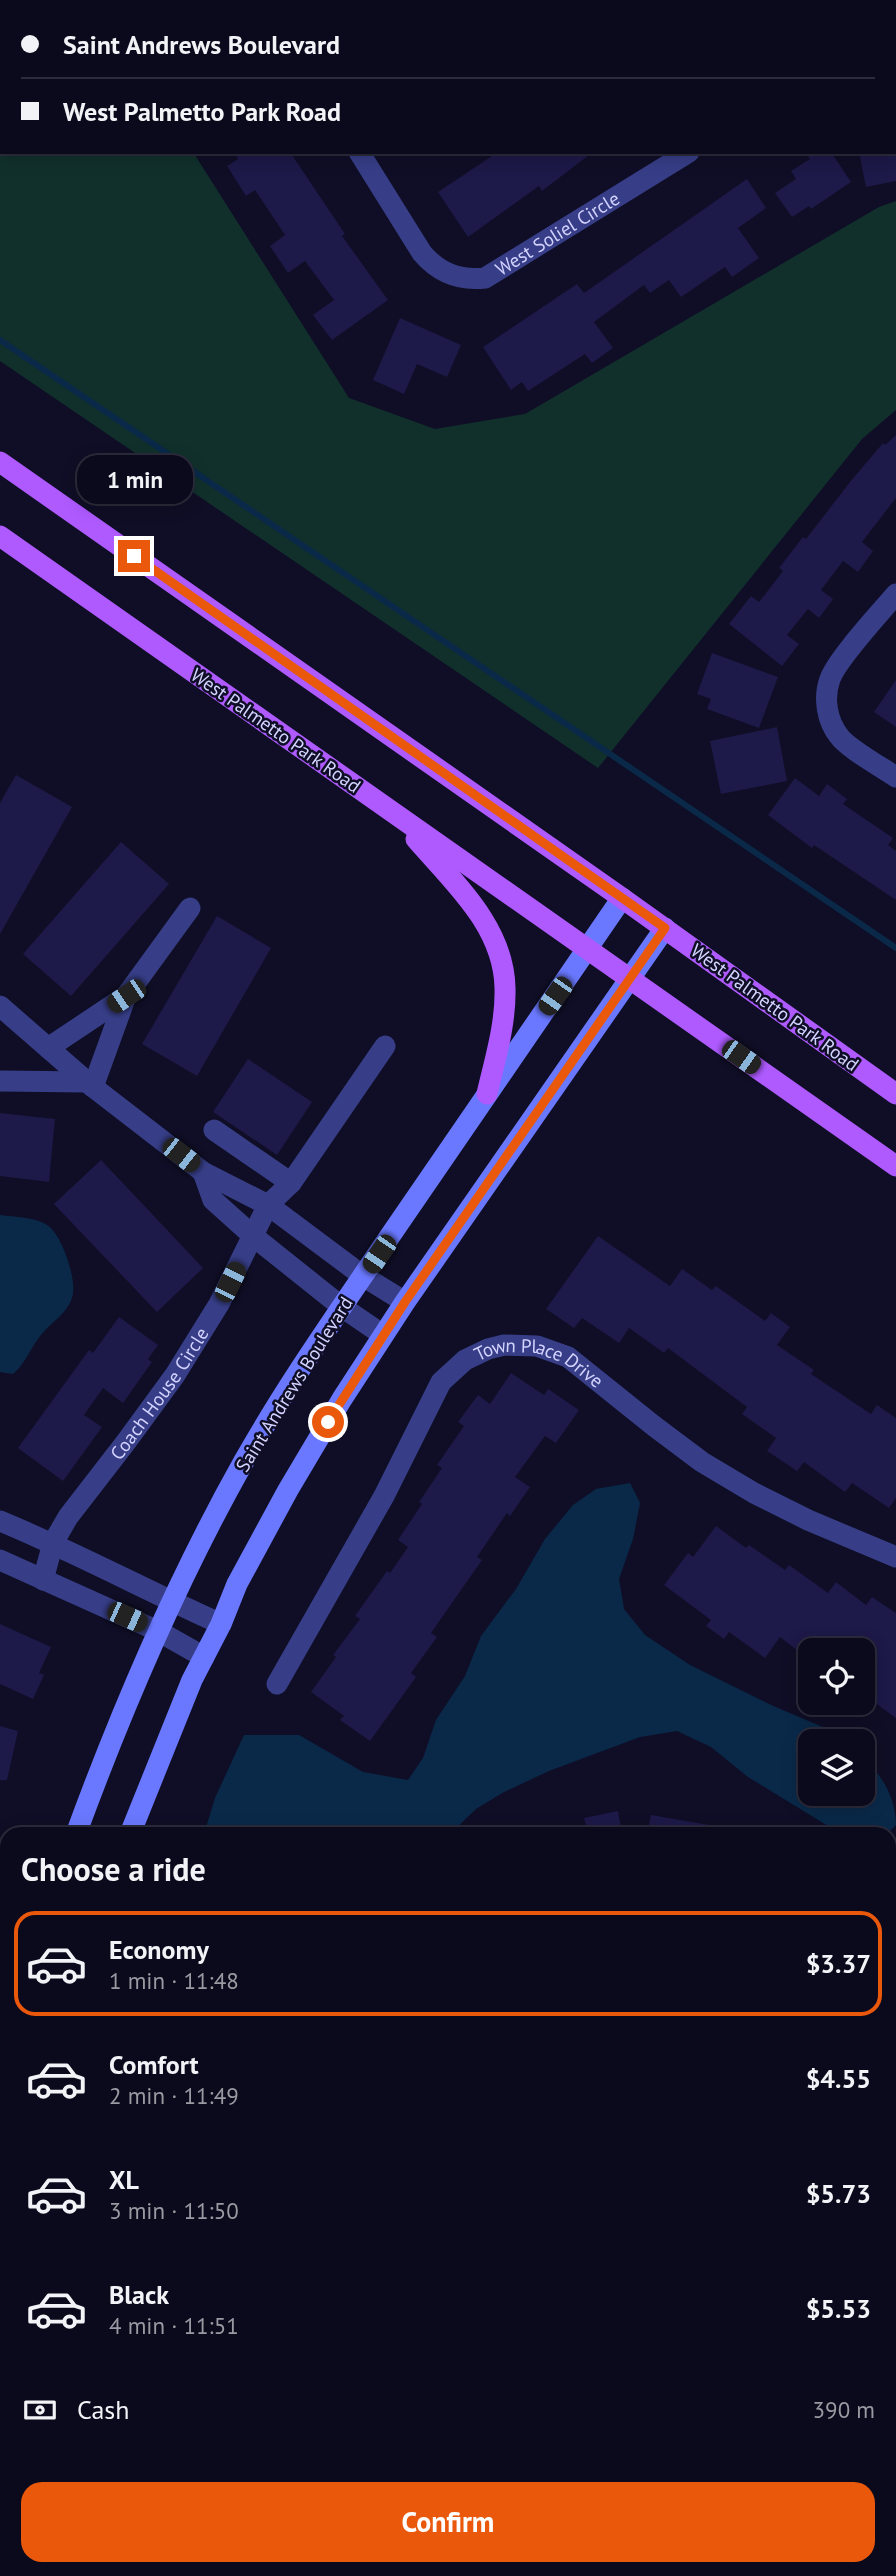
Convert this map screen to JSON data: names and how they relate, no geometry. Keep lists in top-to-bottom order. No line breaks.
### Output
{"streets":{"main road":["West Palmetto Park Road"],"street":["West Soliel Circle","Town Place Drive","Saint Andrews Boulevard","Coach House Circle"]},"crossings":[["West Palmetto Park Road","Saint Andrews Boulevard"]],"page":{"banner":["Saint Andrews Boulevard","West Palmetto Park Road"],"bubble":"1 min","heading":"Choose a ride","list":[{"name":"Economy","note":"1 min · 11:48","value":"$3.37"},{"name":"Comfort","note":"2 min · 11:49","value":"$4.55"},{"name":"XL","note":"3 min · 11:50","value":"$5.73"},{"name":"Black","note":"4 min · 11:51","value":"$5.53"}],"pay":["Cash","390 m"],"buttons":"Confirm"}}
